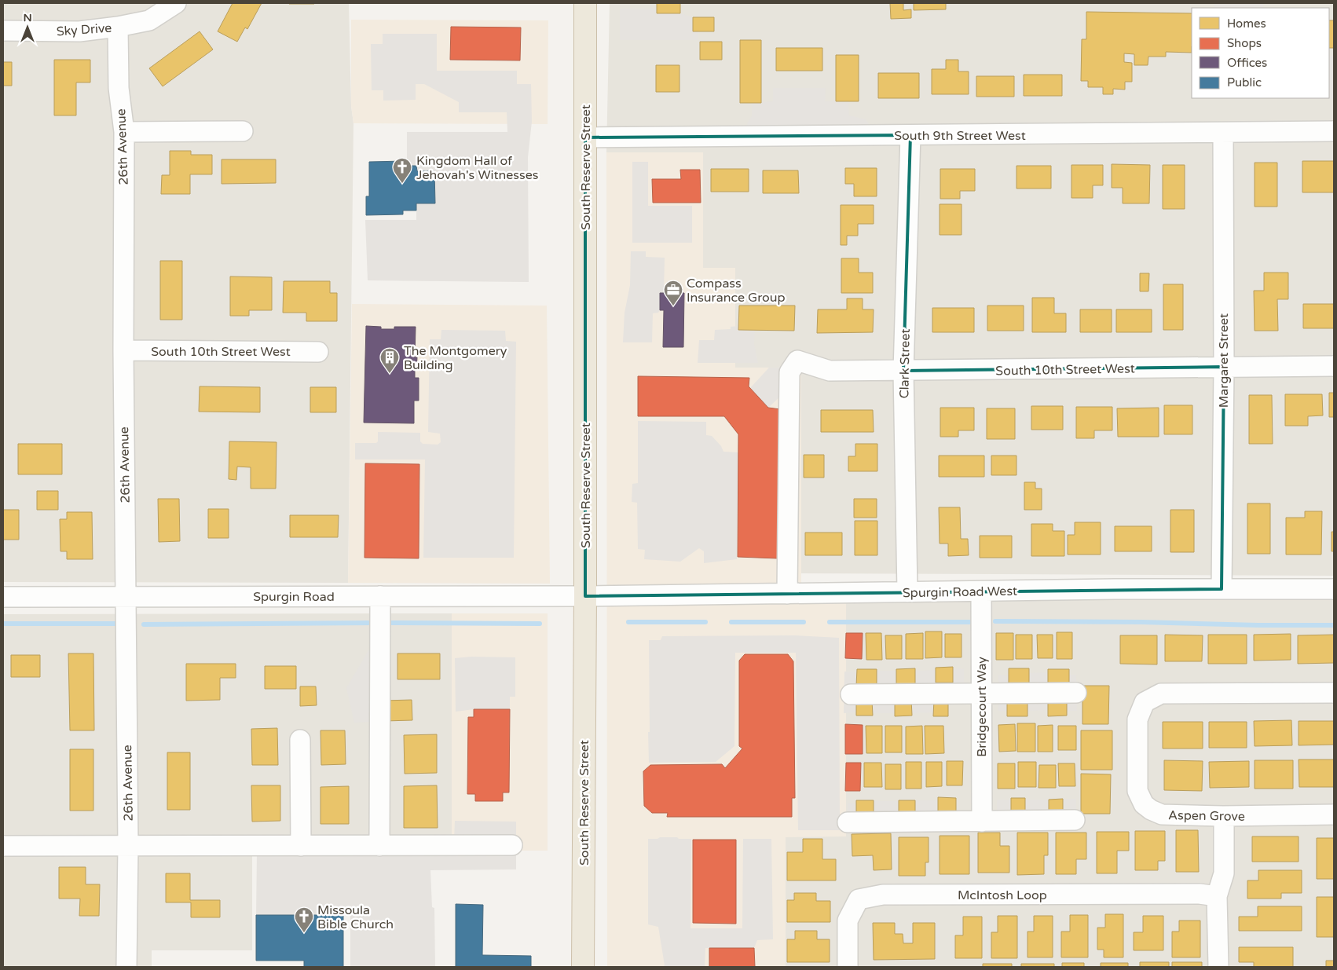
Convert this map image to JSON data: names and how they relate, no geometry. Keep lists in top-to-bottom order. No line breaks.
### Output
{"streets":{"highway":["South Reserve Street"],"street":["Sky Drive","South 9th Street West","26th Avenue","South 10th Street West","Margaret Street","Clark Street","Spurgin Road West","Spurgin Road","Bridgecourt Way","Aspen Grove","McIntosh Loop"]},"crossings":[["Sky Drive","26th Avenue"],["South 9th Street West","South Reserve Street"],["South 9th Street West","Margaret Street"],["South 9th Street West","Clark Street"],["26th Avenue","South 10th Street West"],["26th Avenue","Spurgin Road"],["South Reserve Street","Spurgin Road West"],["South Reserve Street","Spurgin Road"],["South 10th Street West","Margaret Street"],["South 10th Street West","Clark Street"],["South 10th Street West","Spurgin Road West"],["Margaret Street","Spurgin Road West"],["Clark Street","Spurgin Road West"],["Spurgin Road West","Spurgin Road"],["Spurgin Road West","Bridgecourt Way"]],"places":{"church":["Kingdom Hall of Jehovah's Witnesses","Missoula Bible Church"],"office":["Compass Insurance Group"],"building":["The Montgomery Building"]},"legend":["Homes","Shops","Offices","Public"],"north":"top"}
